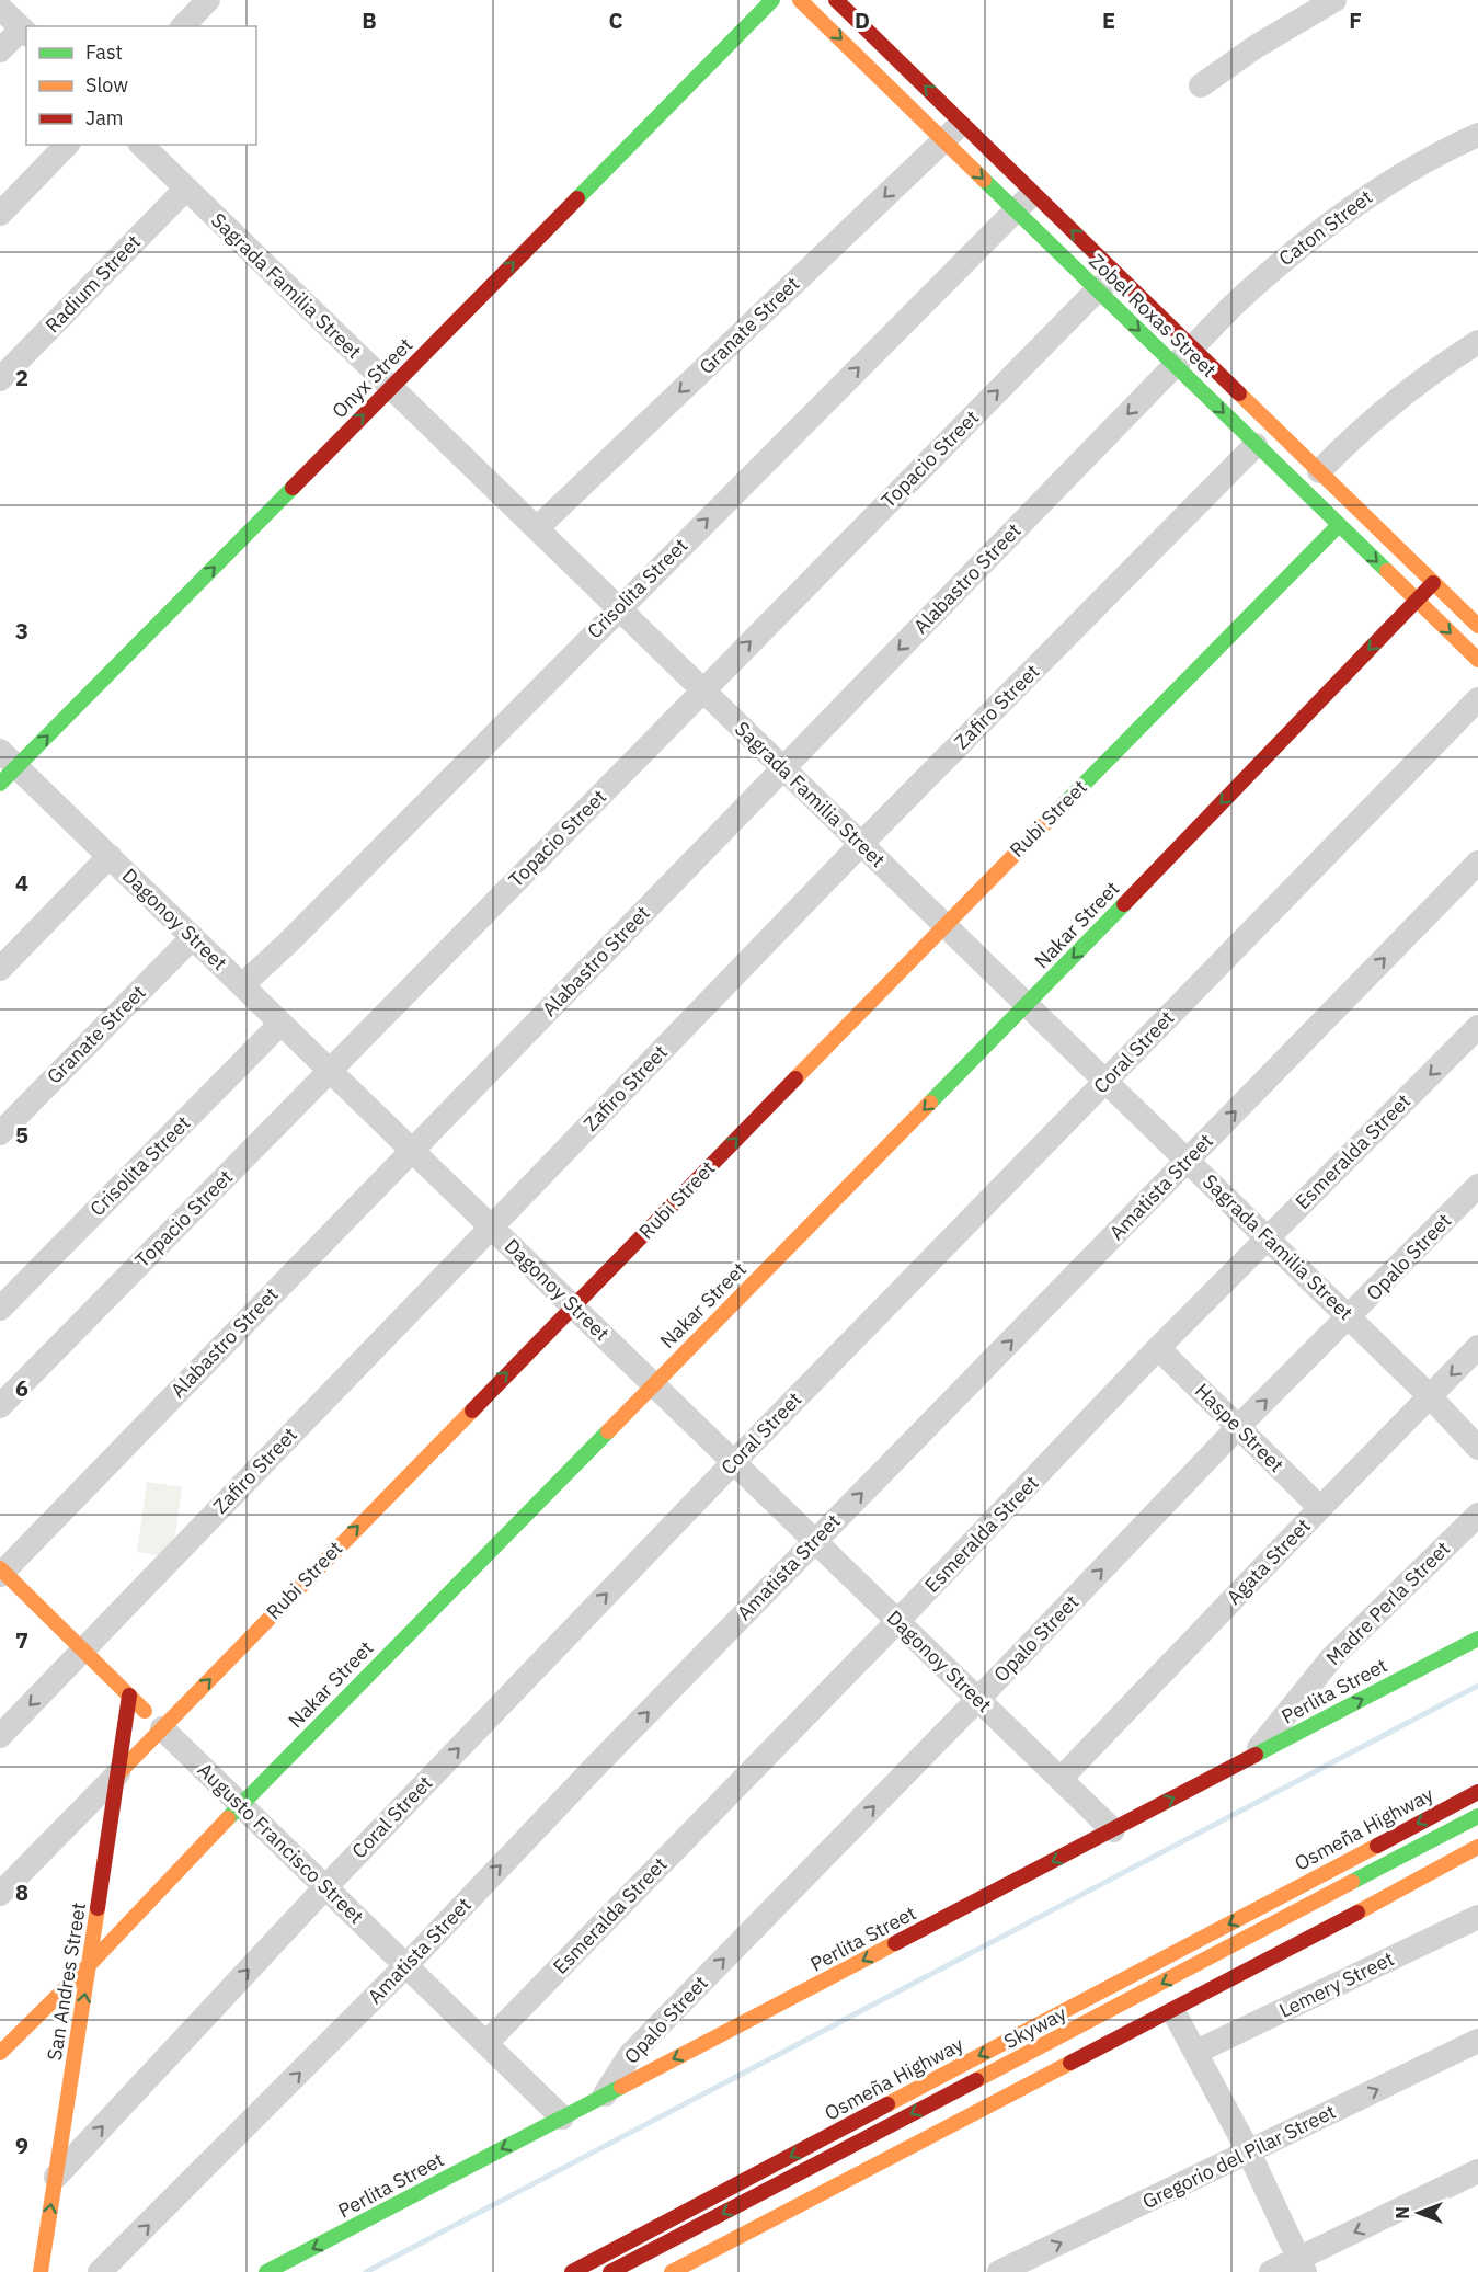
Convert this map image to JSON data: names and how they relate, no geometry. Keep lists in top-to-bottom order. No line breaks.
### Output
{"streets":{"main road":["Zobel Roxas Street","Onyx Street","Rubi Street","Nakar Street","Perlita Street","Osmeña Highway","Augusto Francisco Street","San Andres Street","Skyway"],"street":["Caton Street","Radium Street","Sagrada Familia Street","Granate Street","Topacio Street","Alabastro Street","Crisolita Street","Zafiro Street","Dagonoy Street","Coral Street","Esmeralda Street","Amatista Street","Opalo Street","Haspe Street","Agata Street","Madre Perla Street","Lemery Street","Gregorio del Pilar Street"]},"crossings":[["Caton Street","Zobel Roxas Street"],["Caton Street","Alabastro Street"],["Radium Street","Sagrada Familia Street"],["Sagrada Familia Street","Granate Street"],["Sagrada Familia Street","Onyx Street"],["Sagrada Familia Street","Topacio Street"],["Sagrada Familia Street","Alabastro Street"],["Sagrada Familia Street","Crisolita Street"],["Sagrada Familia Street","Zafiro Street"],["Sagrada Familia Street","Rubi Street"],["Sagrada Familia Street","Nakar Street"],["Sagrada Familia Street","Coral Street"],["Sagrada Familia Street","Esmeralda Street"],["Sagrada Familia Street","Amatista Street"],["Sagrada Familia Street","Opalo Street"],["Sagrada Familia Street","Agata Street"],["Zobel Roxas Street","Granate Street"],["Zobel Roxas Street","Topacio Street"],["Zobel Roxas Street","Alabastro Street"],["Zobel Roxas Street","Crisolita Street"],["Zobel Roxas Street","Zafiro Street"],["Zobel Roxas Street","Rubi Street"],["Zobel Roxas Street","Nakar Street"],["Granate Street","Dagonoy Street"],["Onyx Street","Dagonoy Street"],["Topacio Street","Dagonoy Street"],["Alabastro Street","Dagonoy Street"],["Alabastro Street","Augusto Francisco Street"],["Crisolita Street","Dagonoy Street"],["Zafiro Street","Dagonoy Street"],["Zafiro Street","Augusto Francisco Street"],["Rubi Street","Dagonoy Street"],["Rubi Street","Augusto Francisco Street"],["Rubi Street","San Andres Street"],["Dagonoy Street","Nakar Street"],["Dagonoy Street","Coral Street"],["Dagonoy Street","Esmeralda Street"],["Dagonoy Street","Amatista Street"],["Dagonoy Street","Opalo Street"],["Dagonoy Street","Agata Street"],["Dagonoy Street","Perlita Street"],["Nakar Street","Augusto Francisco Street"],["Nakar Street","San Andres Street"],["Coral Street","Augusto Francisco Street"],["Coral Street","San Andres Street"],["Esmeralda Street","Haspe Street"],["Esmeralda Street","Augusto Francisco Street"],["Amatista Street","Augusto Francisco Street"],["Opalo Street","Haspe Street"],["Opalo Street","Perlita Street"],["Haspe Street","Agata Street"],["Madre Perla Street","Perlita Street"],["Perlita Street","Augusto Francisco Street"],["Augusto Francisco Street","San Andres Street"]],"one_way":["Granate Street","Onyx Street","Topacio Street","Crisolita Street","Rubi Street","Nakar Street","Coral Street","Amatista Street","Opalo Street","San Andres Street"],"legend":["Fast","Slow","Jam"],"north":"left","grid":{"columns":["B","C","D","E","F"],"rows":["2","3","4","5","6","7","8","9"]}}
